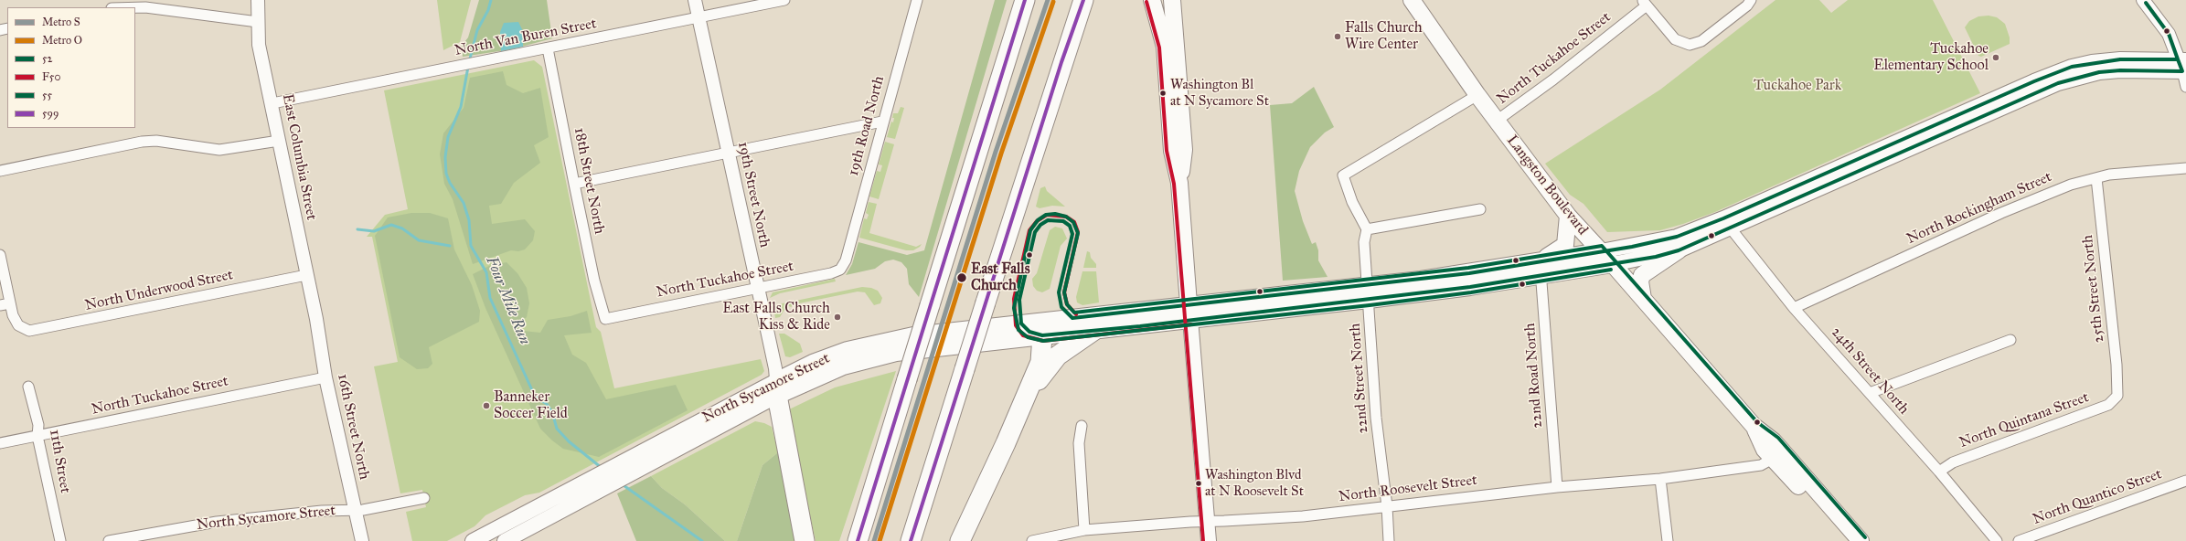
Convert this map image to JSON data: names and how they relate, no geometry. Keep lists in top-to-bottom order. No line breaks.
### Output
{"streets":{"main road":["Langston Boulevard","North Sycamore Street"],"street":["North Van Buren Street","North Tuckahoe Street","19th Road North","East Columbia Street","18th Street North","19th Street North","North Rockingham Street","25th Street North","North Underwood Street","24th Street North","22nd Road North","22nd Street North","North Quintana Street","16th Street North","11th Street","North Roosevelt Street","North Quantico Street"]},"crossings":[["North Van Buren Street","East Columbia Street"],["North Van Buren Street","18th Street North"],["North Van Buren Street","19th Street North"],["North Tuckahoe Street","19th Road North"],["North Tuckahoe Street","18th Street North"],["North Tuckahoe Street","Langston Boulevard"],["North Tuckahoe Street","19th Street North"],["North Tuckahoe Street","22nd Street North"],["North Tuckahoe Street","16th Street North"],["North Tuckahoe Street","11th Street"],["East Columbia Street","North Underwood Street"],["East Columbia Street","16th Street North"],["Langston Boulevard","North Sycamore Street"],["Langston Boulevard","North Roosevelt Street"],["19th Street North","North Sycamore Street"],["North Rockingham Street","25th Street North"],["North Rockingham Street","24th Street North"],["25th Street North","North Quintana Street"],["24th Street North","North Sycamore Street"],["24th Street North","North Quintana Street"],["22nd Road North","North Sycamore Street"],["22nd Road North","North Roosevelt Street"],["22nd Street North","North Sycamore Street"],["22nd Street North","North Roosevelt Street"],["North Sycamore Street","16th Street North"]],"water":["Four Mile Run"],"parks":["Tuckahoe Park"],"places":["Falls Church Wire Center","Tuckahoe Elementary School","Washington Bl at N Sycamore St","East Falls Church","East Falls Church Kiss & Ride","Banneker Soccer Field","Washington Blvd at N Roosevelt St"],"lines":["metro line S","transit line 599","metro line O","transit line F50","transit line 52","transit line 55"],"legend":["Metro S","Metro O","52","F50","55","599"]}
